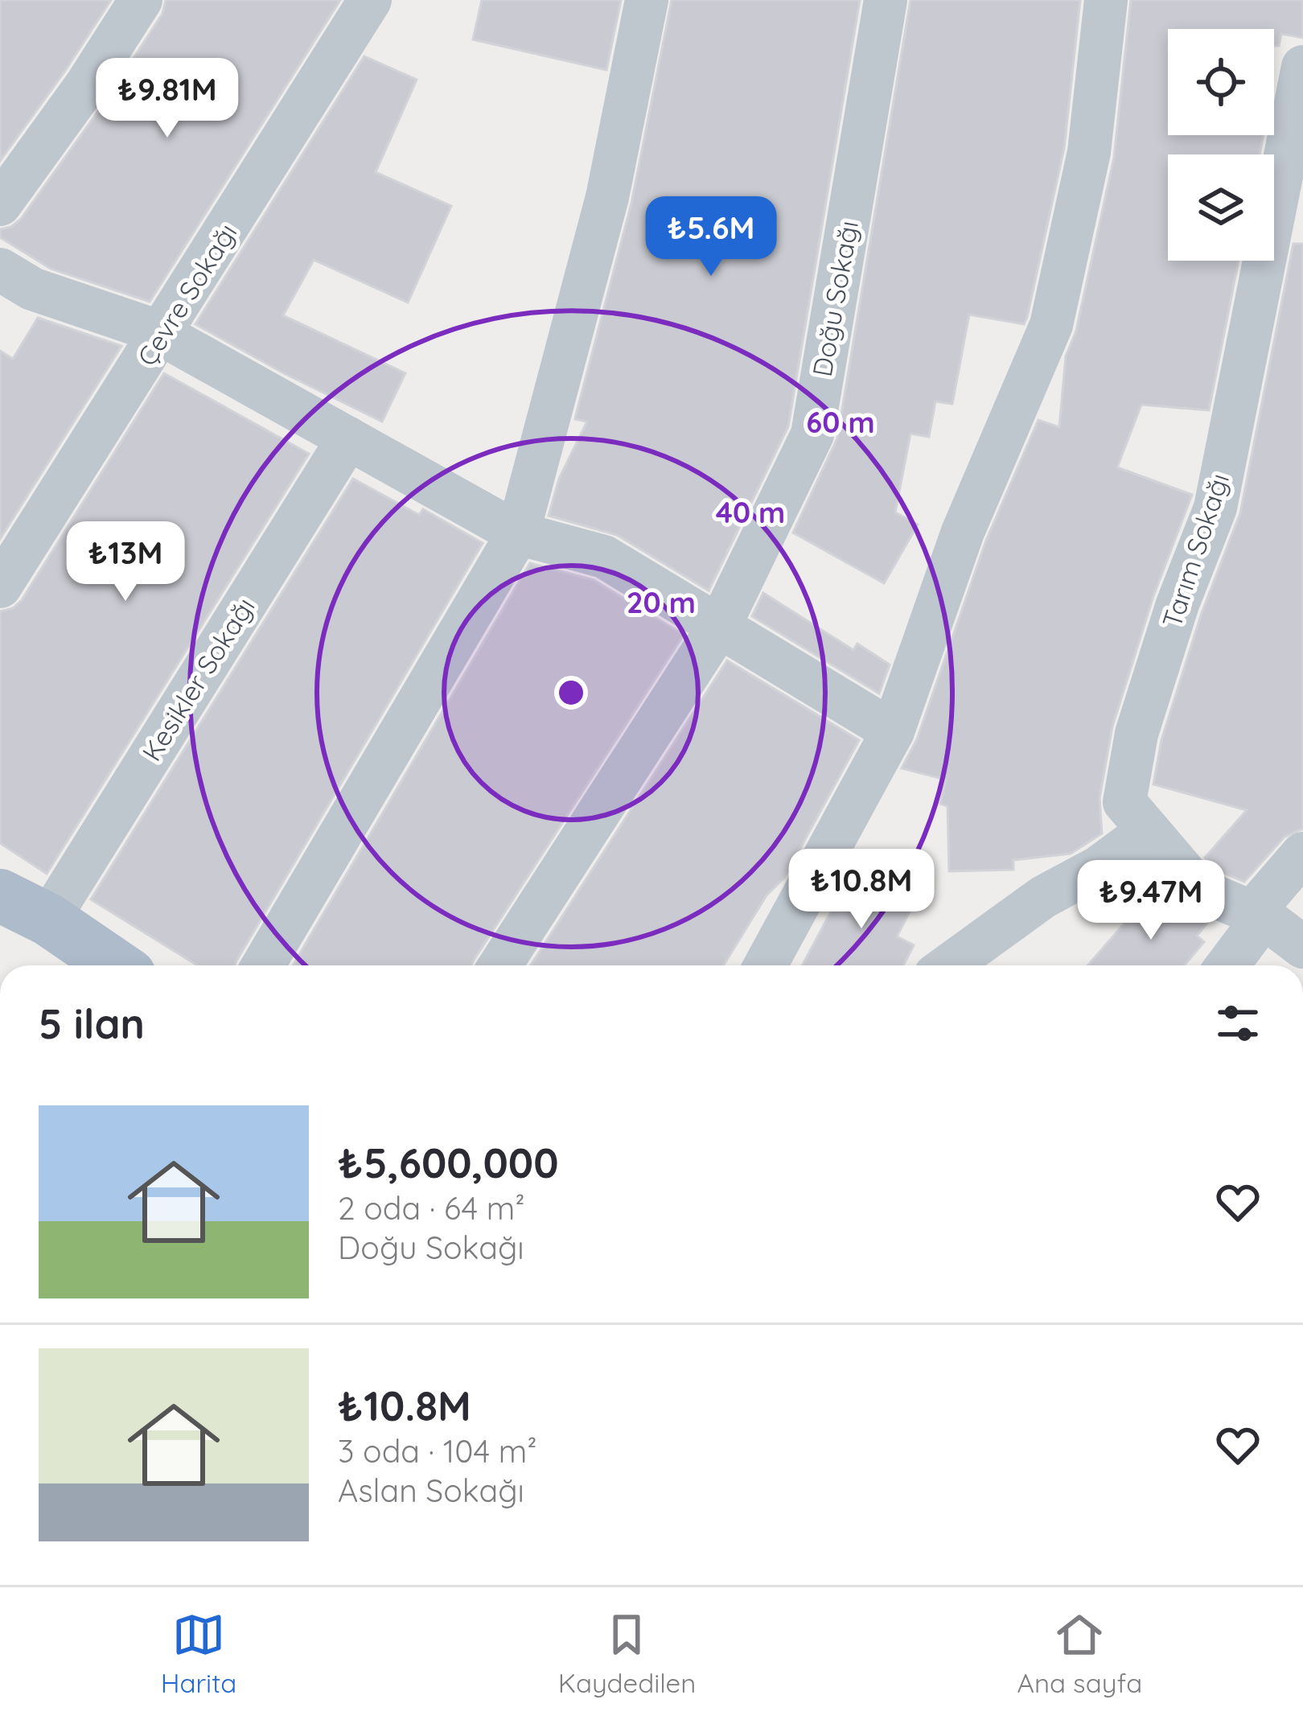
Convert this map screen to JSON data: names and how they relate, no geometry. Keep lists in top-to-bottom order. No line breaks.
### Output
{"streets":{"street":["Çevre Sokağı","Doğu Sokağı","Tarım Sokağı","Kesikler Sokağı"]},"page":{"price":["₺9.81M","₺5.6M","₺13M","₺10.8M","₺9.47M"],"heading":"5 ilan","list":[{"name":"₺5,600,000","note":"2 oda · 64 m² · Doğu Sokağı"},{"name":"₺10.8M","note":"3 oda · 104 m² · Aslan Sokağı"}],"tabs":["Harita","Kaydedilen","Ana sayfa"]},"rings":["60 m","40 m","20 m"]}
